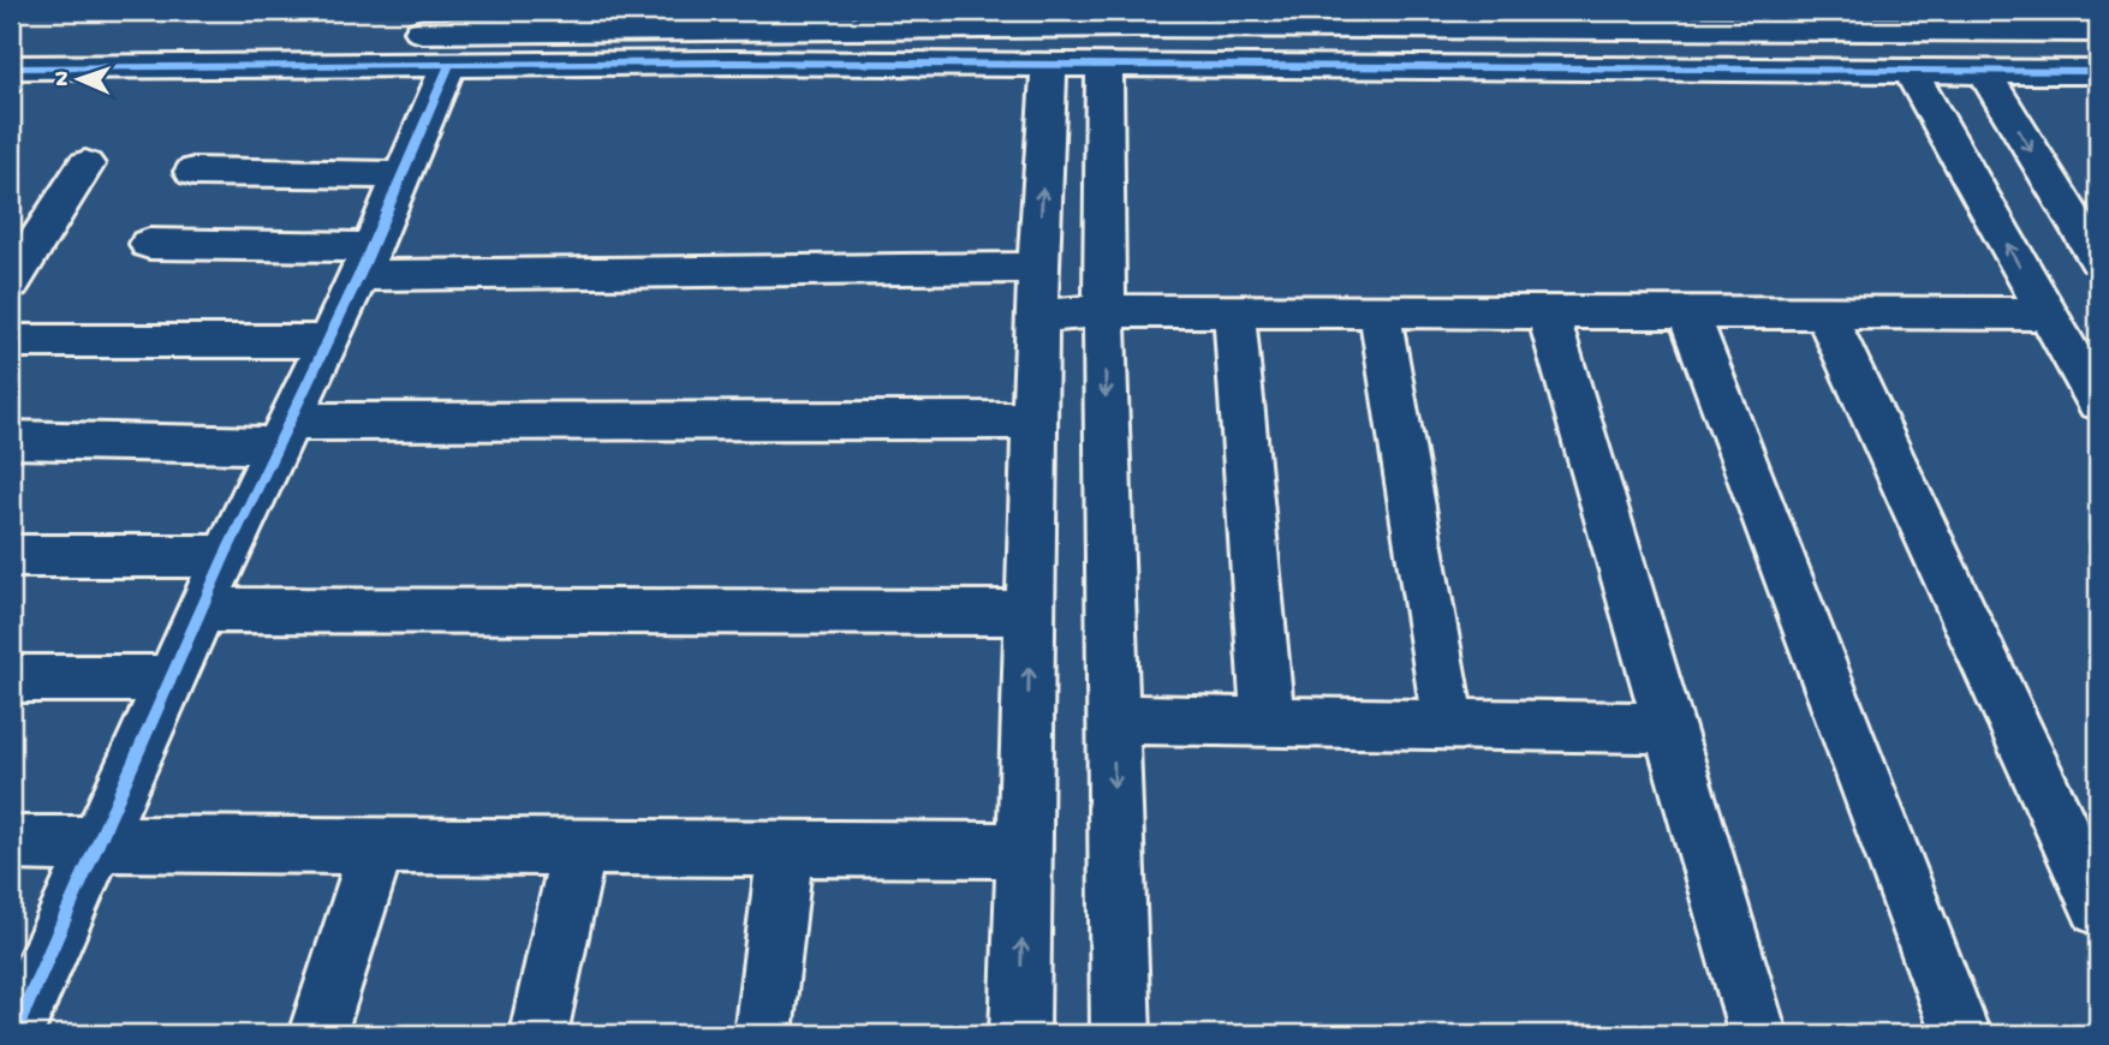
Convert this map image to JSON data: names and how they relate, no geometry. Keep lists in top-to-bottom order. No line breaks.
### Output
{"north":"left"}
